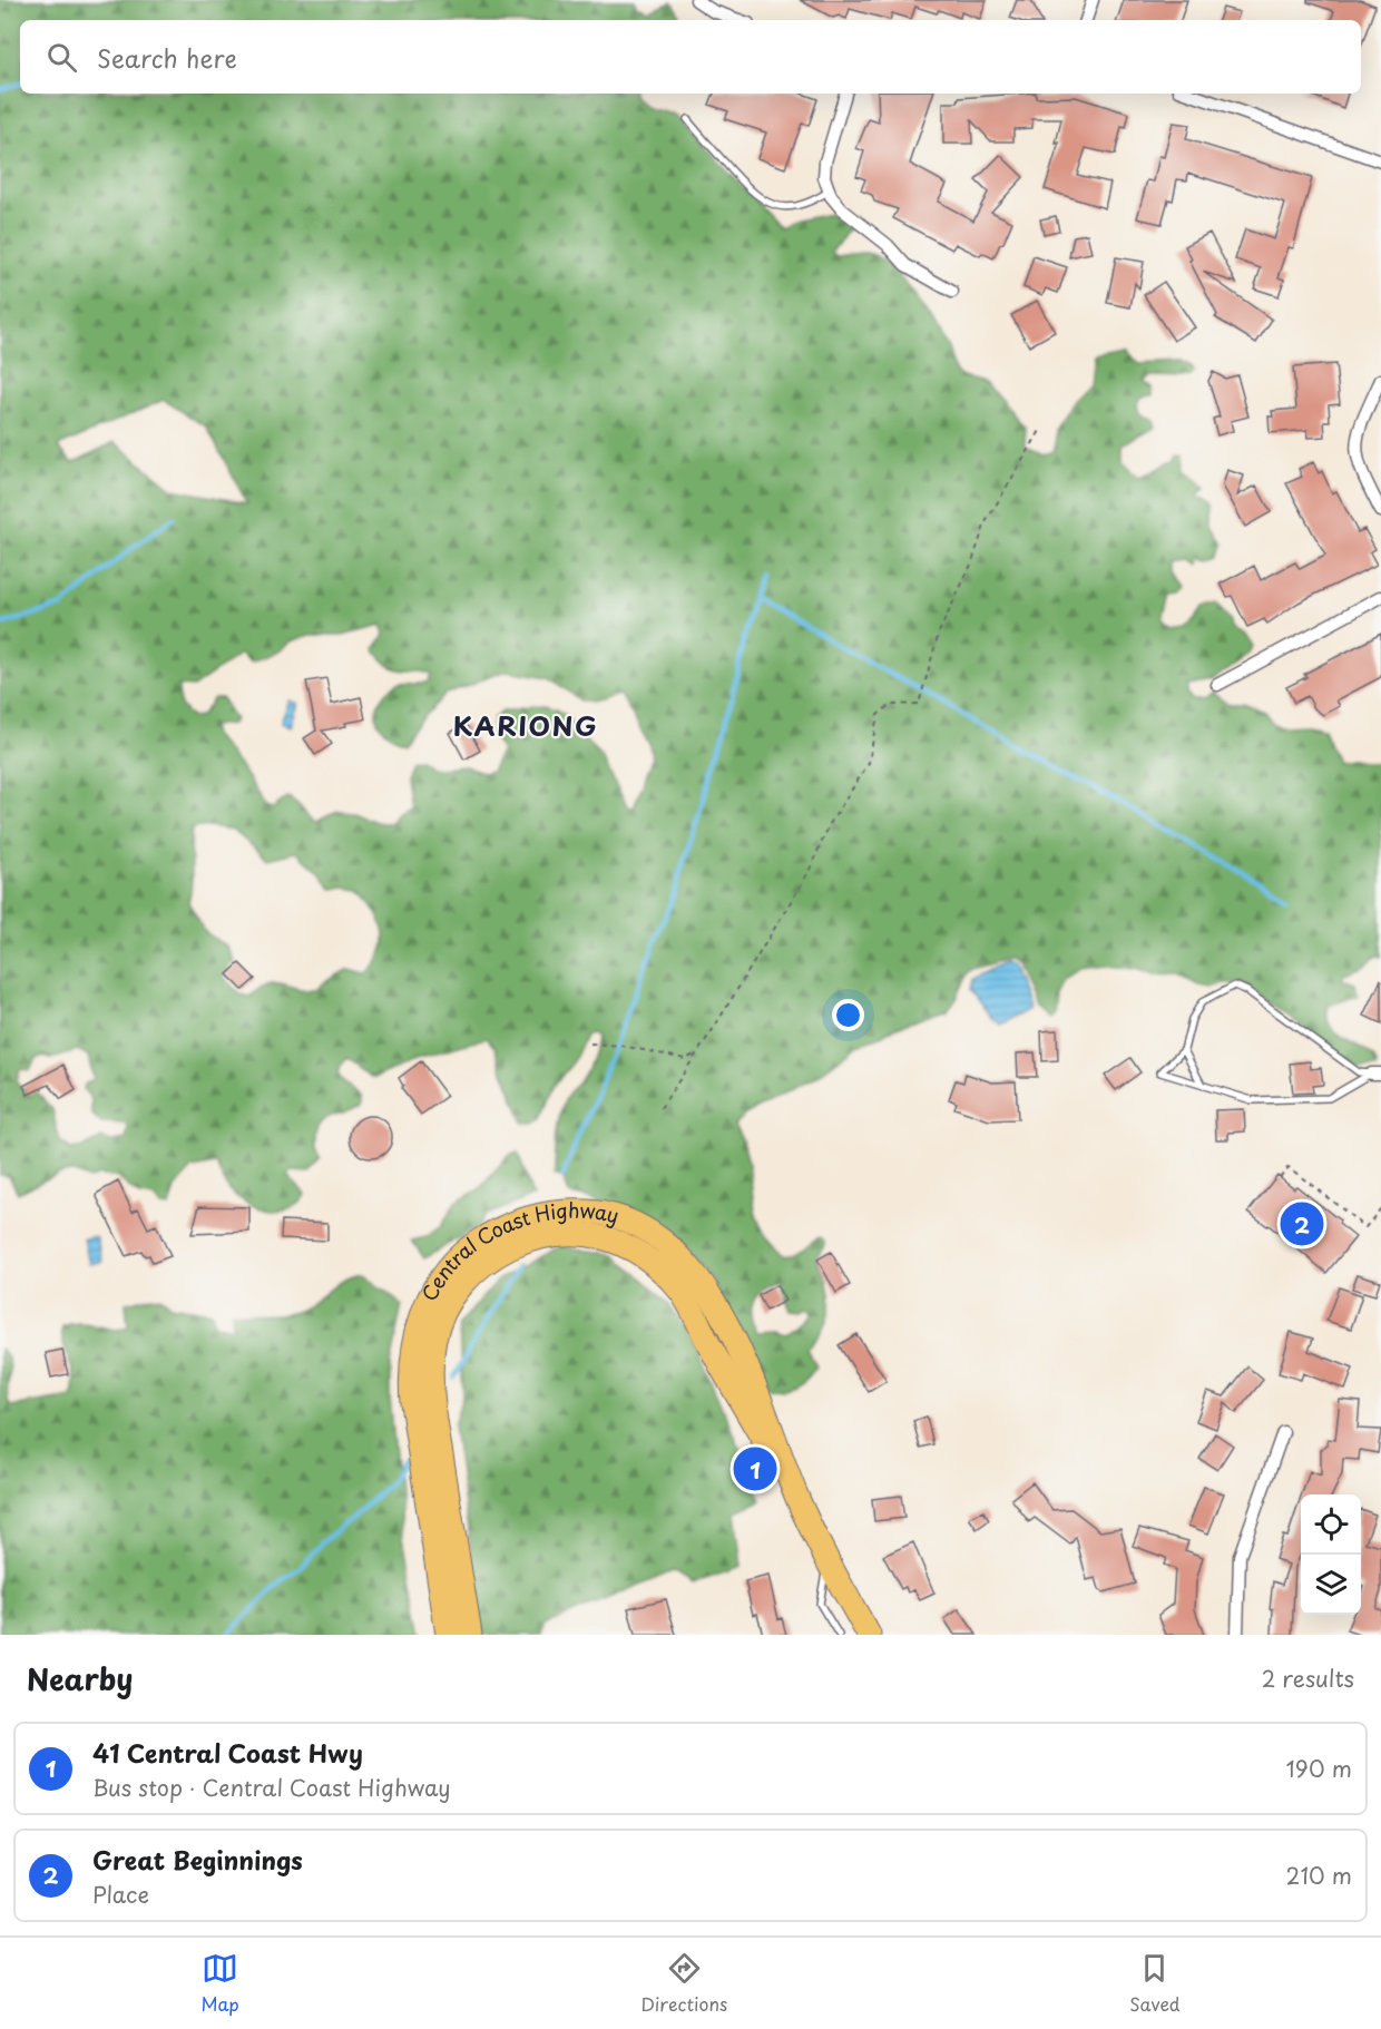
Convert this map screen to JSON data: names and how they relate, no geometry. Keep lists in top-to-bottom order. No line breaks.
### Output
{"streets":{"highway":["Central Coast Highway"]},"districts":["KARIONG"],"page":{"search":"Search here","pins":["2","1"],"heading":["Nearby","2 results"],"list":[{"mark":"1","name":"41 Central Coast Hwy","note":"Bus stop · Central Coast Highway","value":"190 m"},{"mark":"2","name":"Great Beginnings","note":"Place","value":"210 m"}],"nav":["Map","Directions","Saved"]}}
